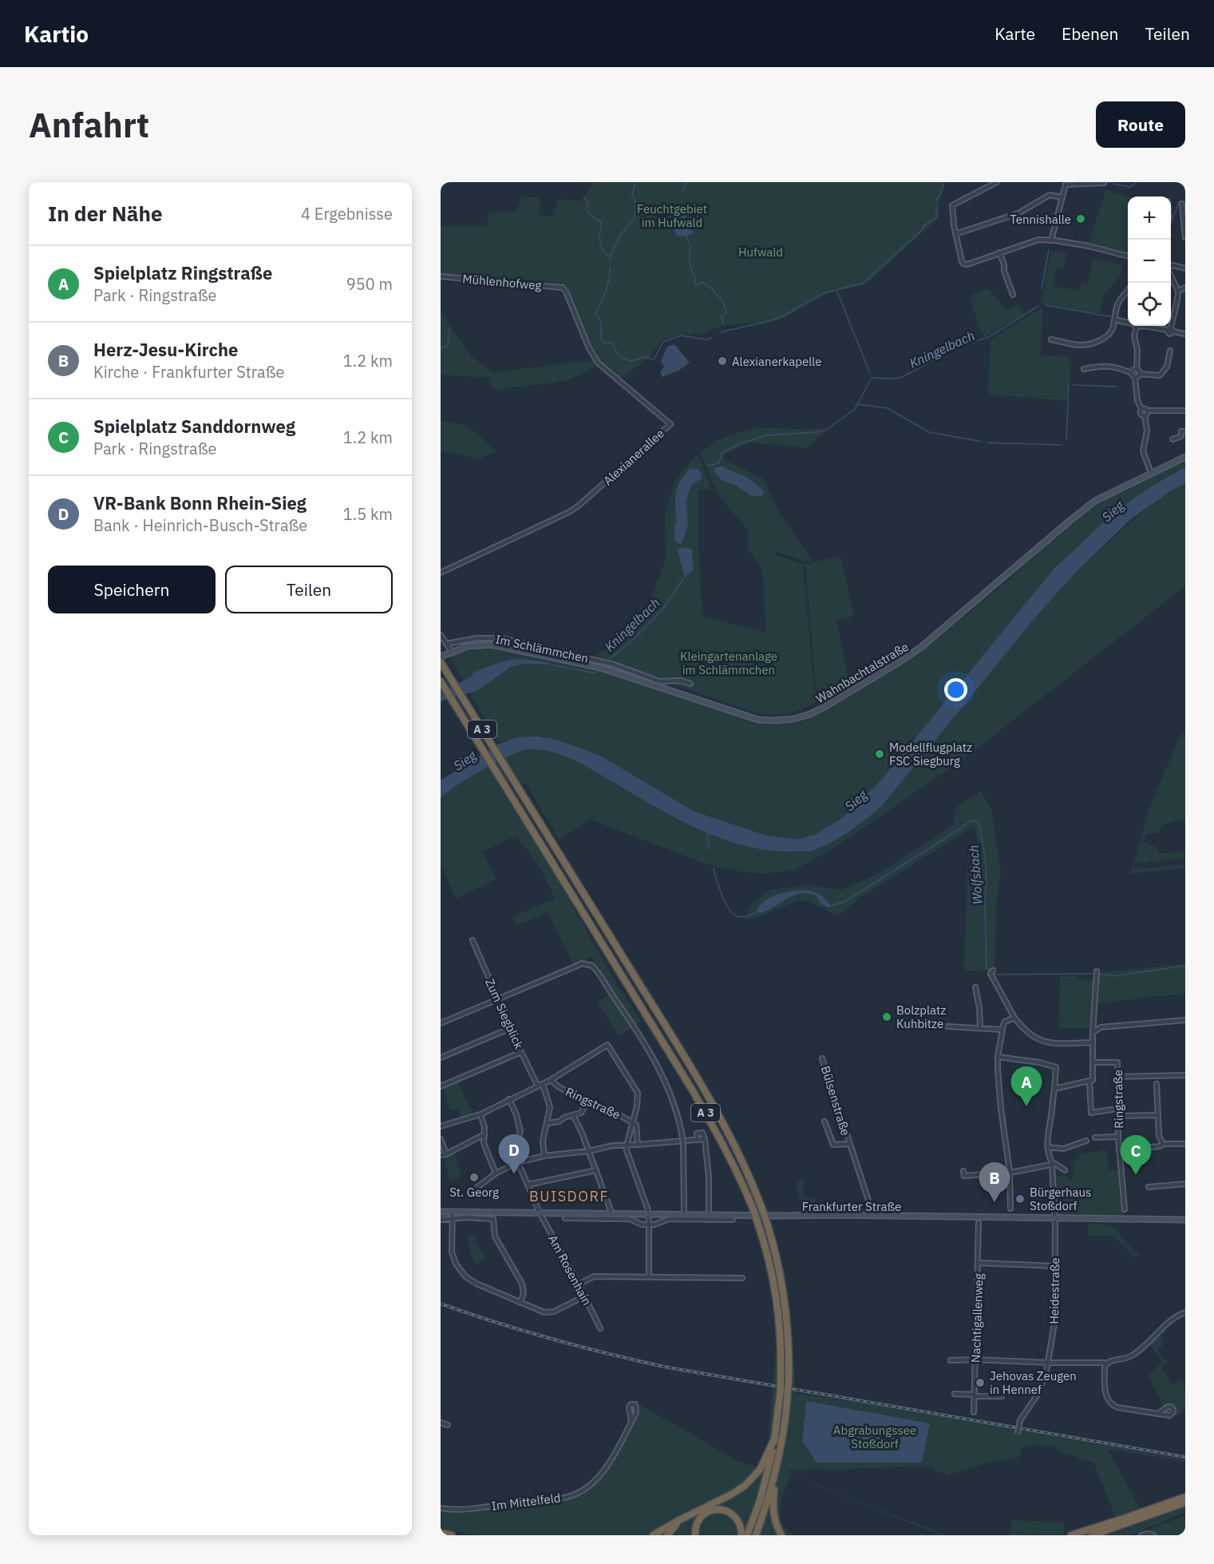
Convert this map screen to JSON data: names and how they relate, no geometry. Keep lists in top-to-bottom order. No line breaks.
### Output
{"streets":{"highway":["A 3"],"main road":["Wahnbachtalstraße","Frankfurter Straße"],"street":["Mühlenhofweg","Alexianerallee","Im Schlämmchen","Zum Siegblick","Ringstraße","Bülsenstraße","Am Rosenhain","Heidestraße","Nachtigallenweg","Im Mittelfeld"]},"crossings":[["Mühlenhofweg","Alexianerallee"],["Bülsenstraße","Frankfurter Straße"],["Frankfurter Straße","Am Rosenhain"],["Frankfurter Straße","Heidestraße"]],"districts":["BUISDORF"],"water":["Kningelbach","Sieg","Wolfsbach"],"parks":["Feuchtgebiet im Hufwald","Hufwald","Kleingartenanlage im Schlämmchen","Abgrabungssee Stoßdorf"],"places":["Tennishalle","Alexianerkapelle","Modellflugplatz FSC Siegburg","Bolzplatz Kuhbitze","St. Georg","Bürgerhaus Stoßdorf","Jehovas Zeugen in Hennef"],"page":{"header":"Kartio","nav":["Karte","Ebenen","Teilen"],"buttons":["Route",["Speichern","Teilen"]],"title":"Anfahrt","heading":["In der Nähe","4 Ergebnisse"],"map_buttons":["+","−"],"list":[{"mark":"A","name":"Spielplatz Ringstraße","note":"Park · Ringstraße","value":"950 m"},{"mark":"B","name":"Herz-Jesu-Kirche","note":"Kirche · Frankfurter Straße","value":"1.2 km"},{"mark":"C","name":"Spielplatz Sanddornweg","note":"Park · Ringstraße","value":"1.2 km"},{"mark":"D","name":"VR-Bank Bonn Rhein-Sieg","note":"Bank · Heinrich-Busch-Straße","value":"1.5 km"}],"pins":["A","D","C","B"]}}
